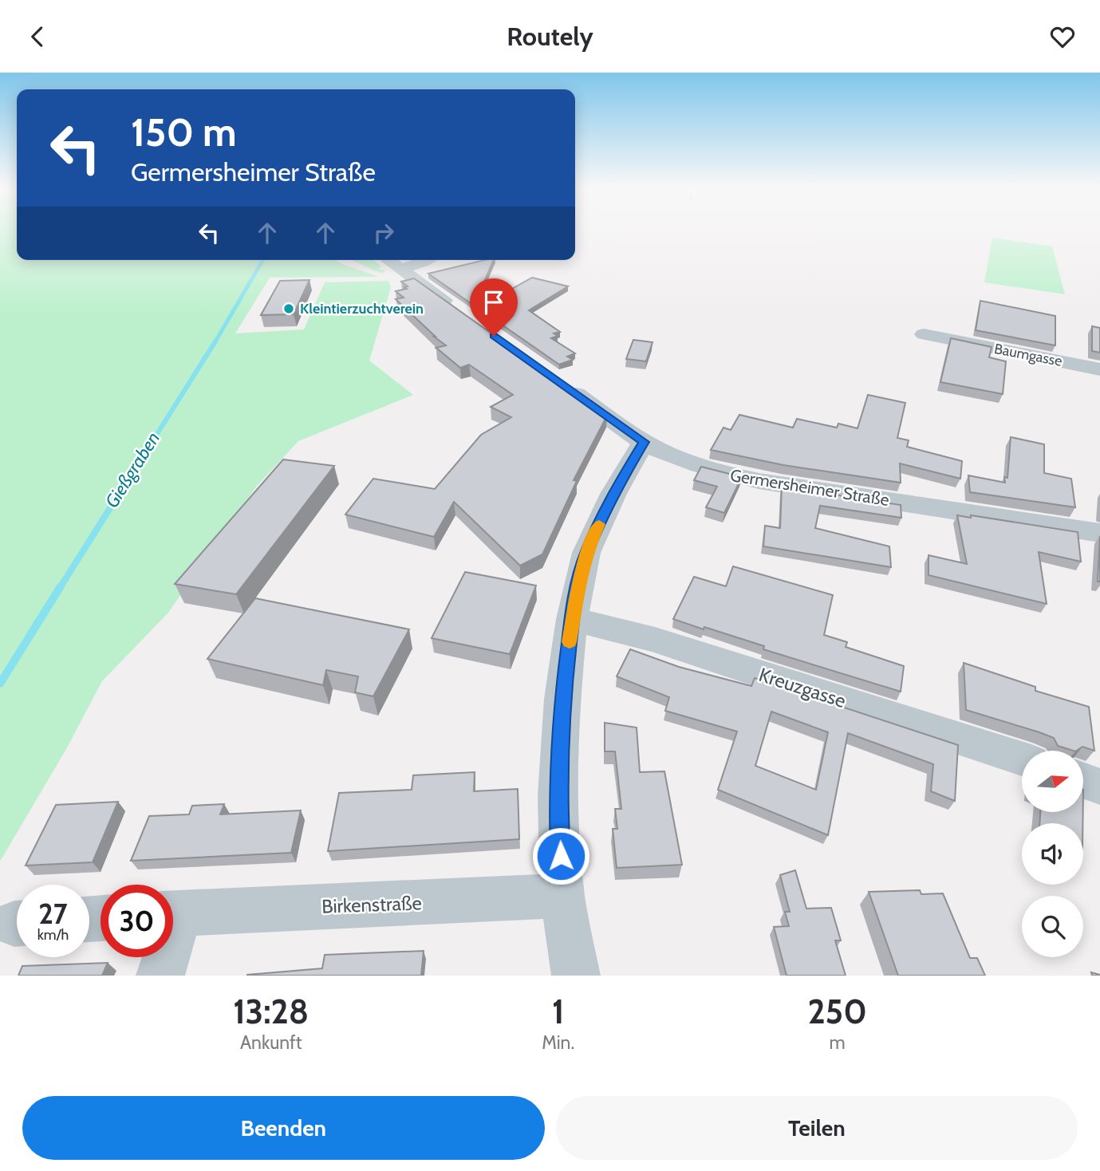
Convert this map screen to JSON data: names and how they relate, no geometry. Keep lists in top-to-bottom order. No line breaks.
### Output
{"streets":{"street":["Baumgasse","Germersheimer Straße","Kreuzgasse","Birkenstraße"]},"water":["Gießgraben"],"places":["Kleintierzuchtverein"],"north":"right","page":{"header":"Routely","turn":["150 m","Germersheimer Straße"],"speed":"27 km/h","limit":"30","eta":["13:28","Ankunft","1","Min.","250","m"],"buttons":["Beenden","Teilen"]}}
